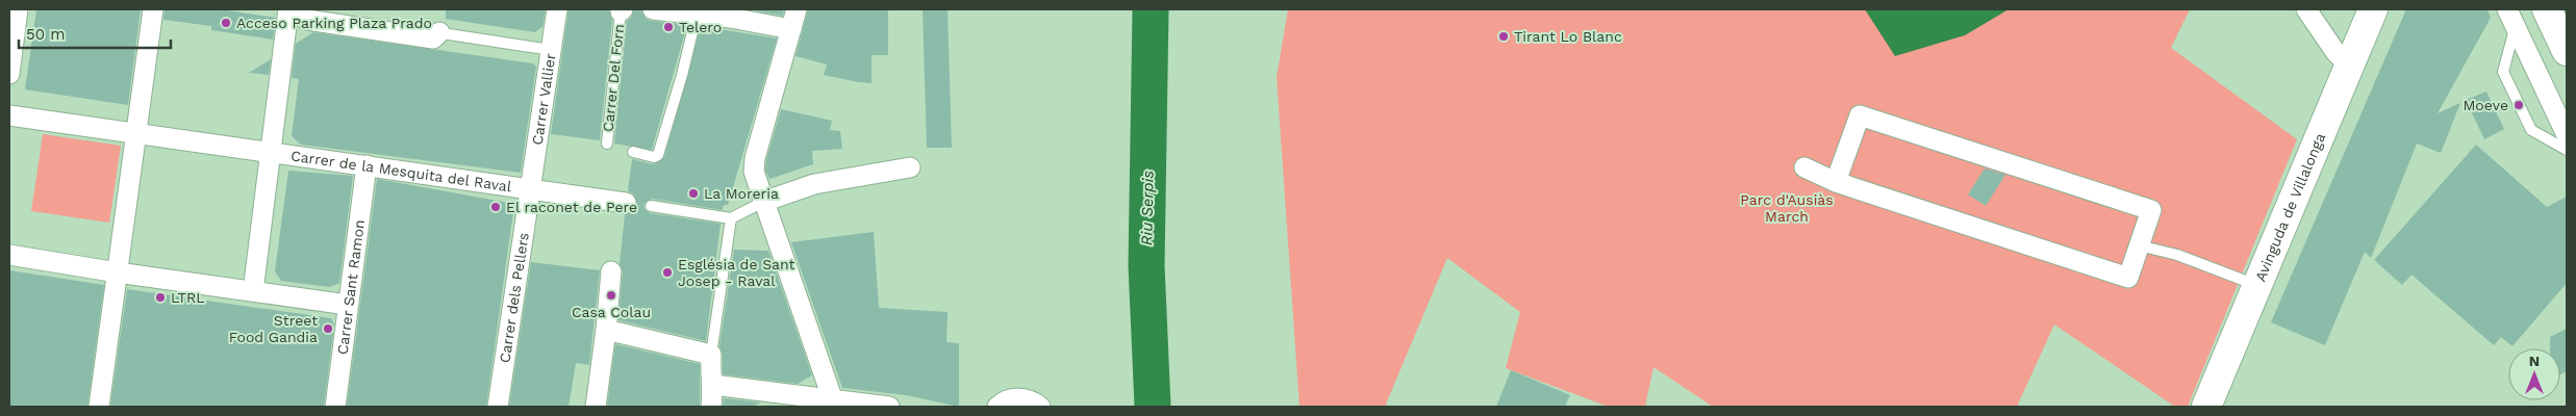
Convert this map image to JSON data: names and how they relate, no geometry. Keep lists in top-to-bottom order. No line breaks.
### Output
{"streets":{"street":["Carrer Vallier","Carrer de la Mesquita del Raval","Avinguda de Villalonga","Carrer Sant Ramon","Carrer dels Pellers"],"lane":["Carrer Del Forn"]},"crossings":[["Carrer Vallier","Carrer de la Mesquita del Raval"],["Carrer Vallier","Carrer dels Pellers"],["Carrer de la Mesquita del Raval","Carrer Sant Ramon"],["Carrer de la Mesquita del Raval","Carrer dels Pellers"]],"water":["Riu Serpis"],"parks":["Parc d'Ausiàs March"],"places":["Acceso Parking Plaza Prado","Telero","Tirant Lo Blanc","Moeve","La Moreria","El raconet de Pere","Església de Sant Josep - Raval","Casa Colau","LTRL","Street Food Gandia"],"scale_bar":"50 m","north":"top"}
